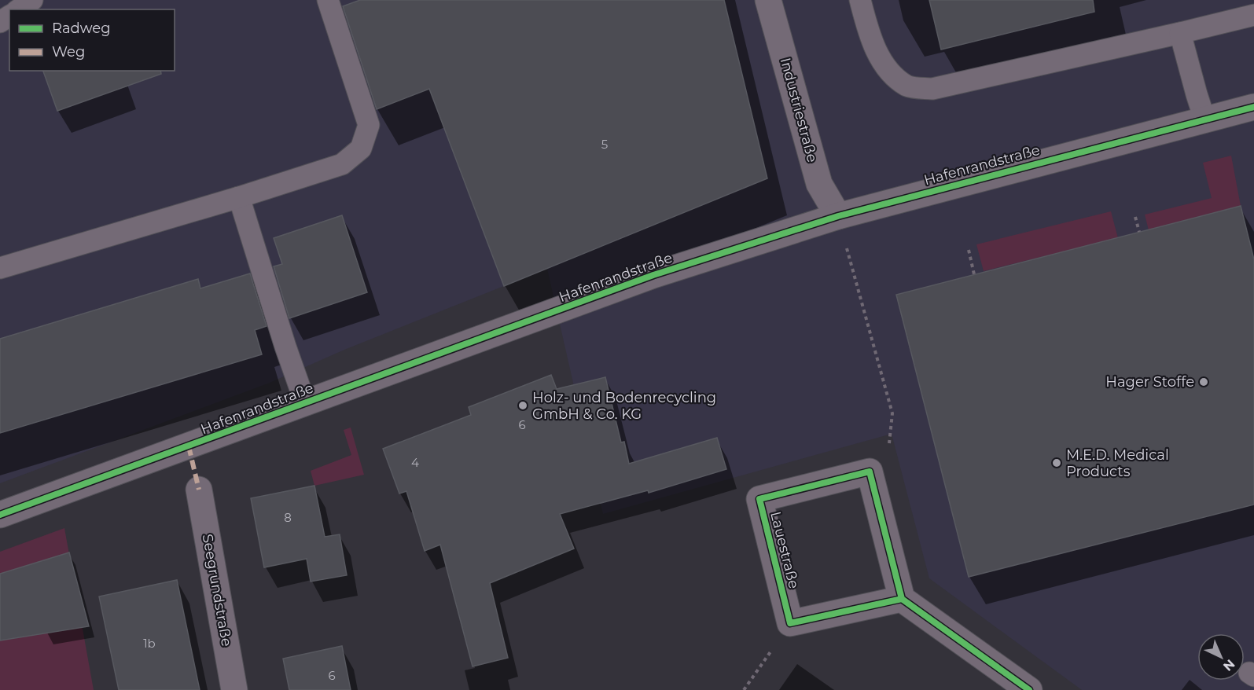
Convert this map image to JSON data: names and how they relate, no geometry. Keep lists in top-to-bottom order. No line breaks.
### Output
{"streets":{"street":["Industriestraße","Hafenrandstraße","Lauestraße","Seegrundstraße"]},"crossings":[["Industriestraße","Hafenrandstraße"]],"places":["Hager Stoffe","Holz- und Bodenrecycling GmbH & Co. KG","M.E.D. Medical Products"],"house_numbers":["5","6","4","8","1b","6"],"legend":["Radweg","Weg"],"north":"bottom right"}
